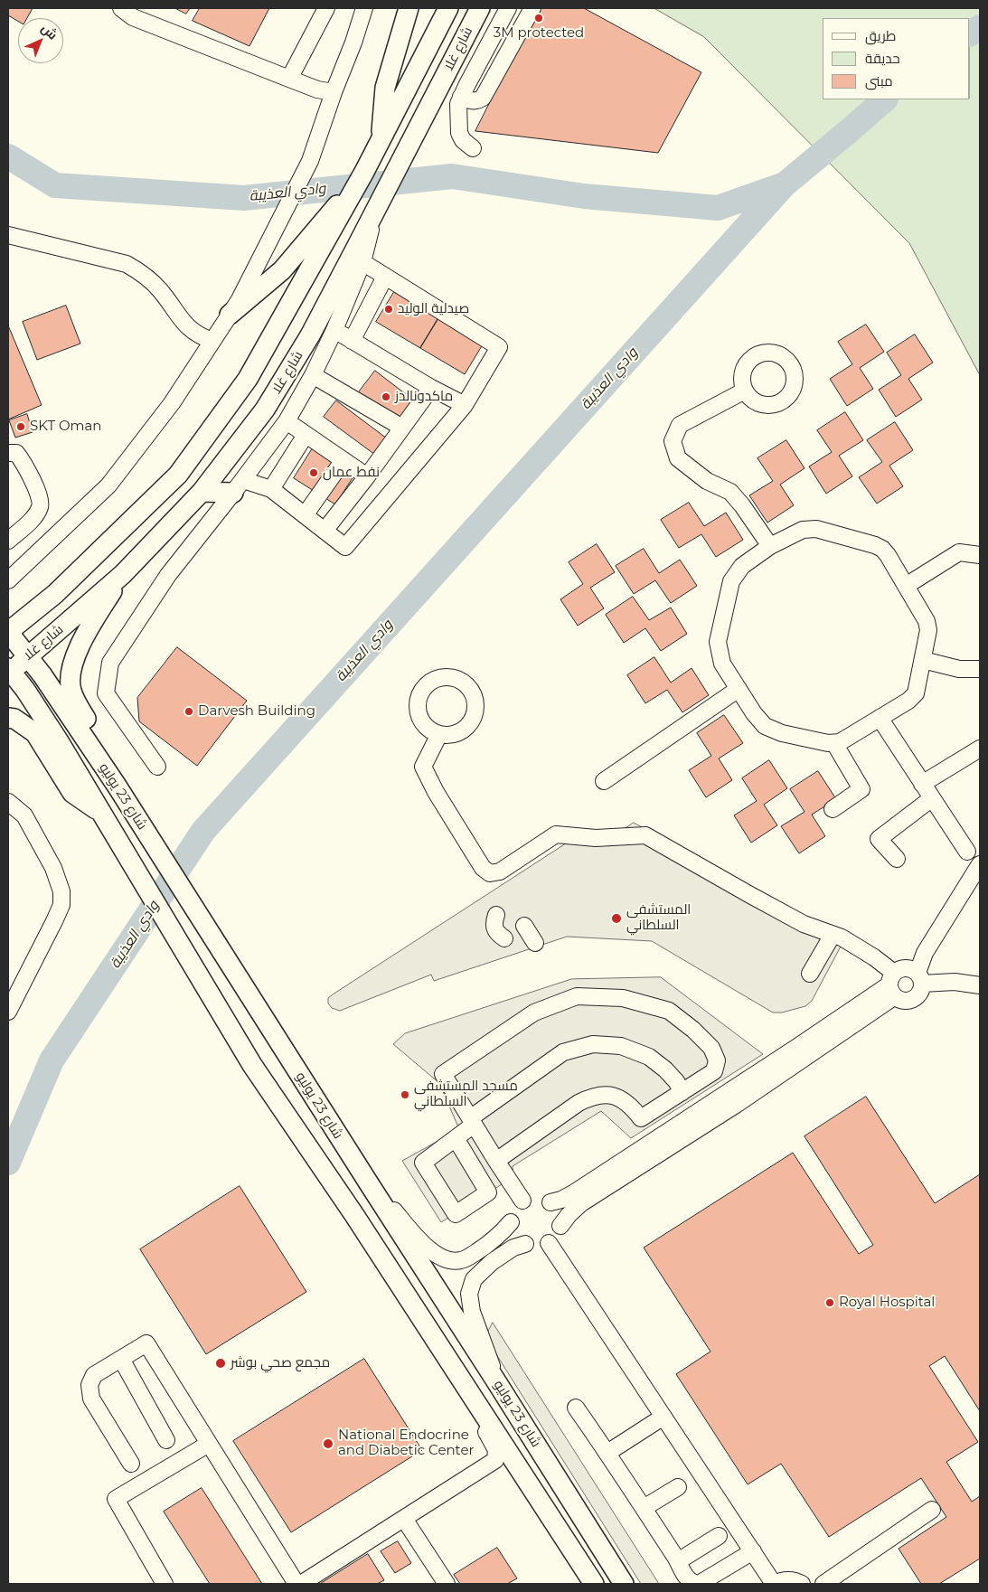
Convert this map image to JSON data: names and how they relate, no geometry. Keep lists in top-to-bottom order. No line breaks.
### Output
{"streets":{"main road":["شارع غلا","شارع 23 يوليو"]},"crossings":[["شارع غلا","شارع 23 يوليو"]],"water":["وادي العذيبة"],"places":["3M protected","صيدلية الوليد","ماكدونالدز","SKT Oman","نفط عمان","Darvesh Building","المستشفى السلطاني","مسجد المستشفى السلطاني","Royal Hospital","مجمع صحي بوشر","National Endocrine and Diabetic Center"],"legend":["طريق","حديقة","مبنى"],"north":"top right"}
